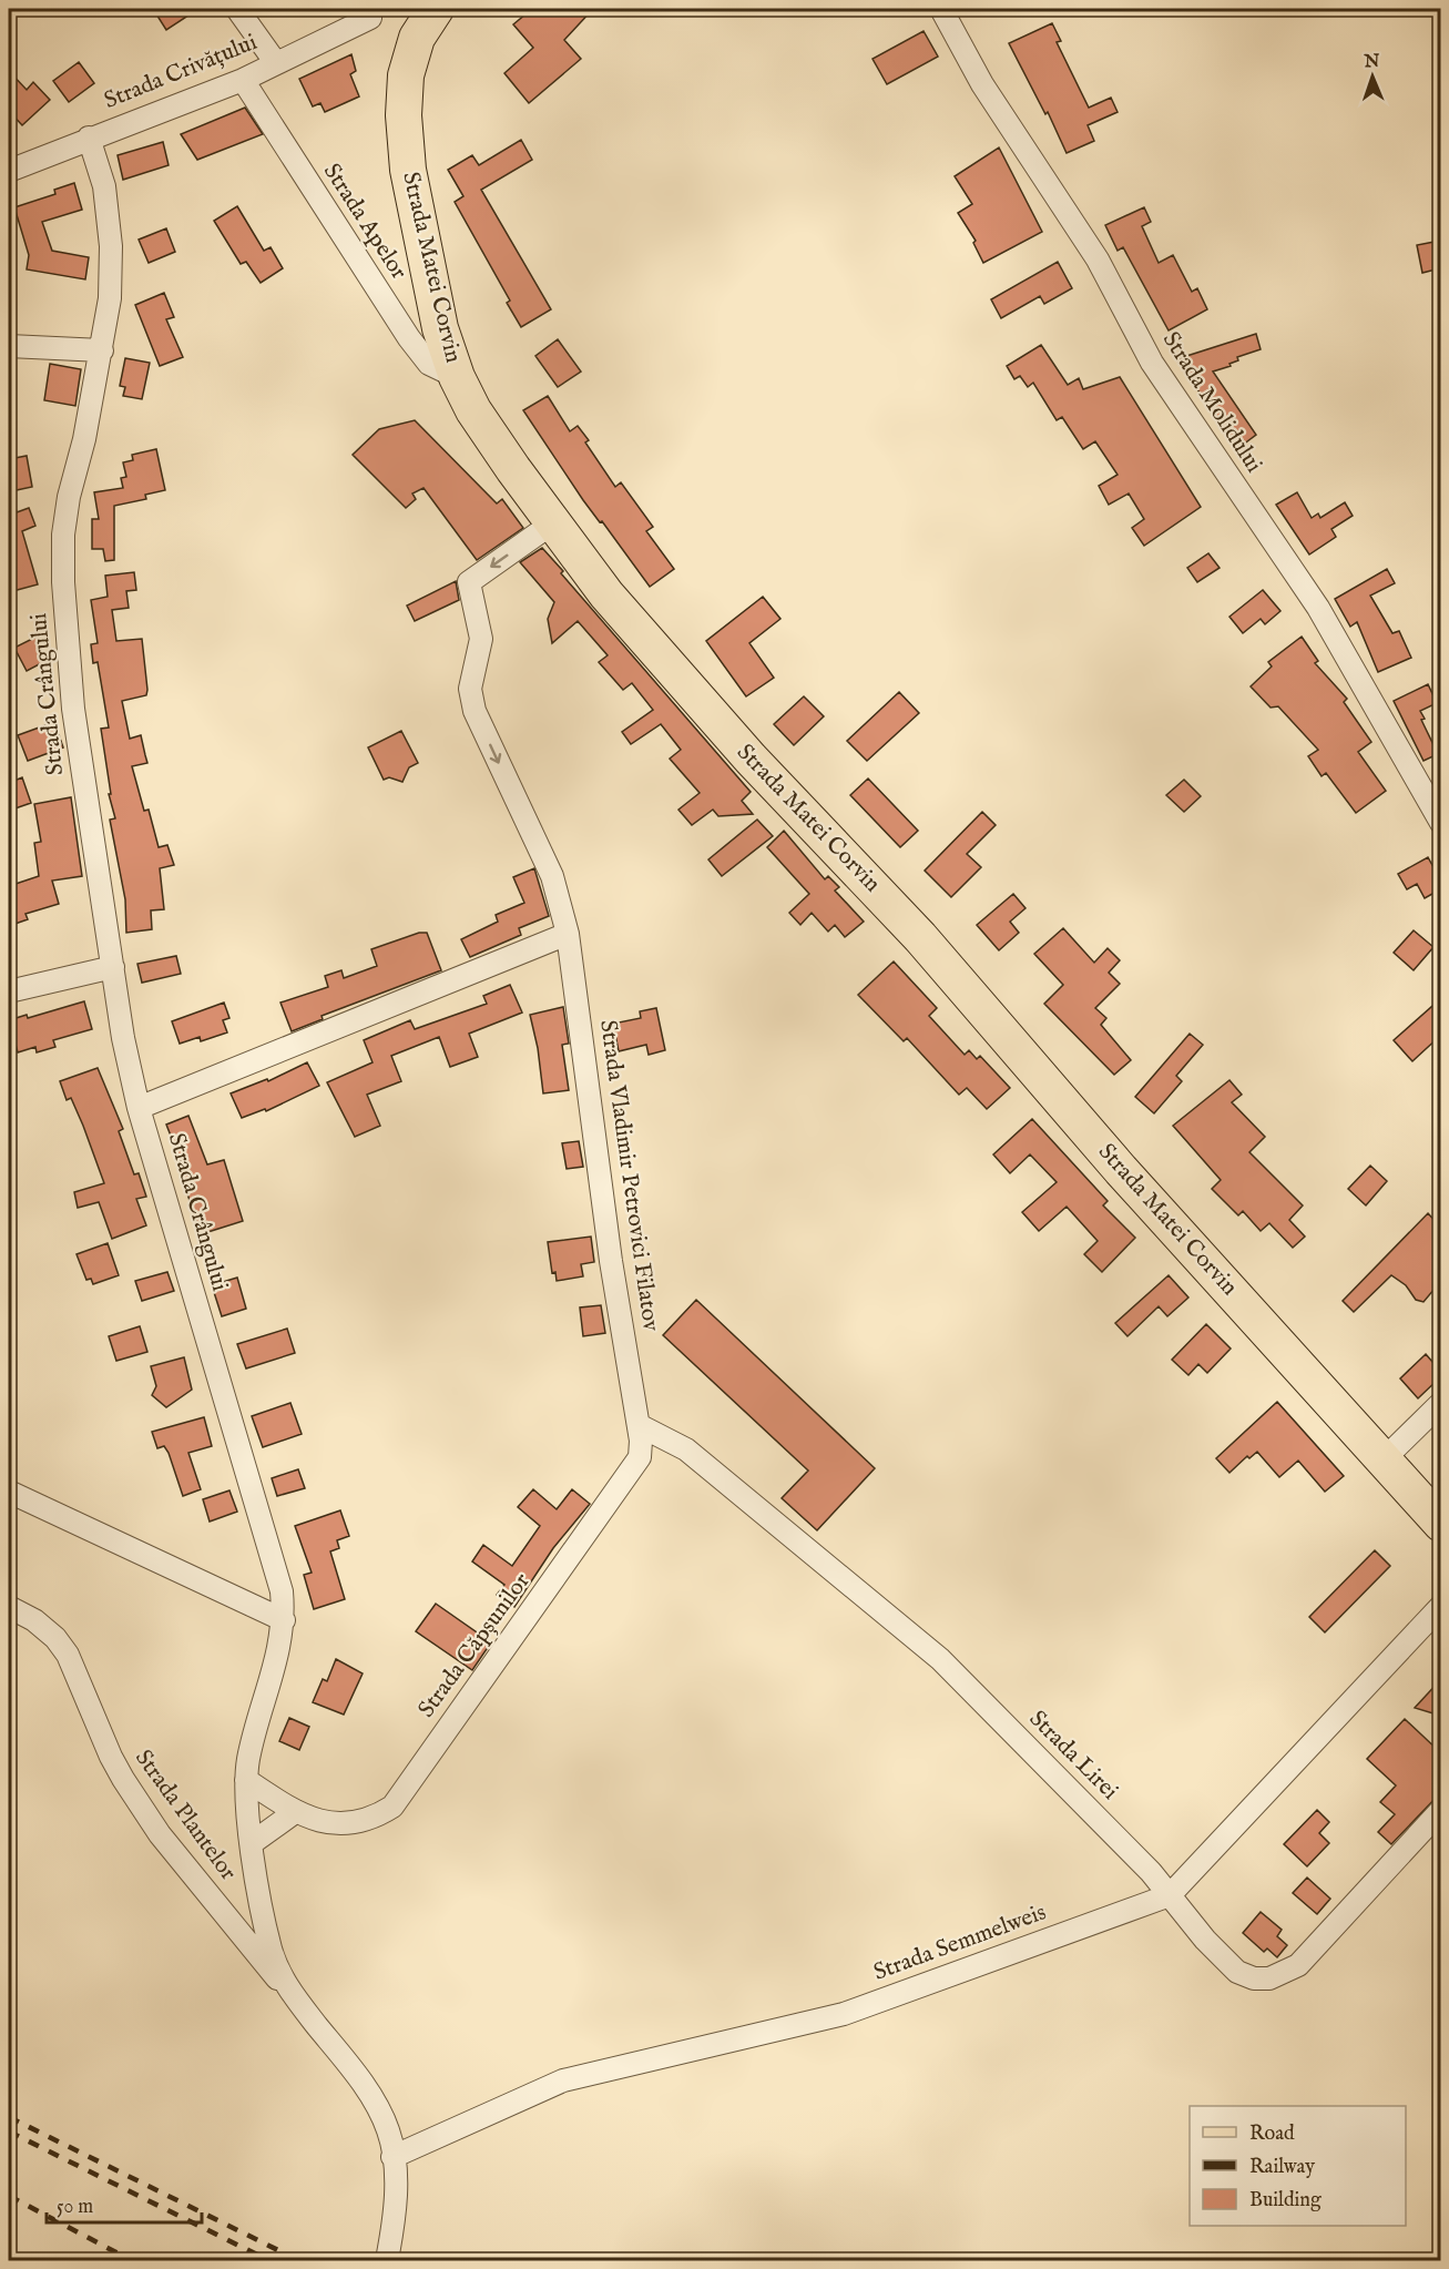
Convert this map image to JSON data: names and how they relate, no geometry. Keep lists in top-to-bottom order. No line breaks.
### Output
{"streets":{"main road":["Strada Matei Corvin"],"street":["Strada Crivățului","Strada Apelor","Strada Molidului","Strada Crângului","Strada Vladimir Petrovici Filatov","Strada Căpșunilor","Strada Lirei","Strada Plantelor","Strada Semmelweis"]},"crossings":[["Strada Crivățului","Strada Apelor"],["Strada Crivățului","Strada Crângului"],["Strada Apelor","Strada Matei Corvin"],["Strada Matei Corvin","Strada Vladimir Petrovici Filatov"],["Strada Crângului","Strada Căpșunilor"],["Strada Crângului","Strada Plantelor"],["Strada Crângului","Strada Semmelweis"],["Strada Vladimir Petrovici Filatov","Strada Căpșunilor"],["Strada Vladimir Petrovici Filatov","Strada Lirei"],["Strada Căpșunilor","Strada Lirei"],["Strada Lirei","Strada Semmelweis"]],"one_way":["Strada Vladimir Petrovici Filatov"],"legend":["Road","Railway","Building"],"scale_bar":"50 m","north":"top"}
